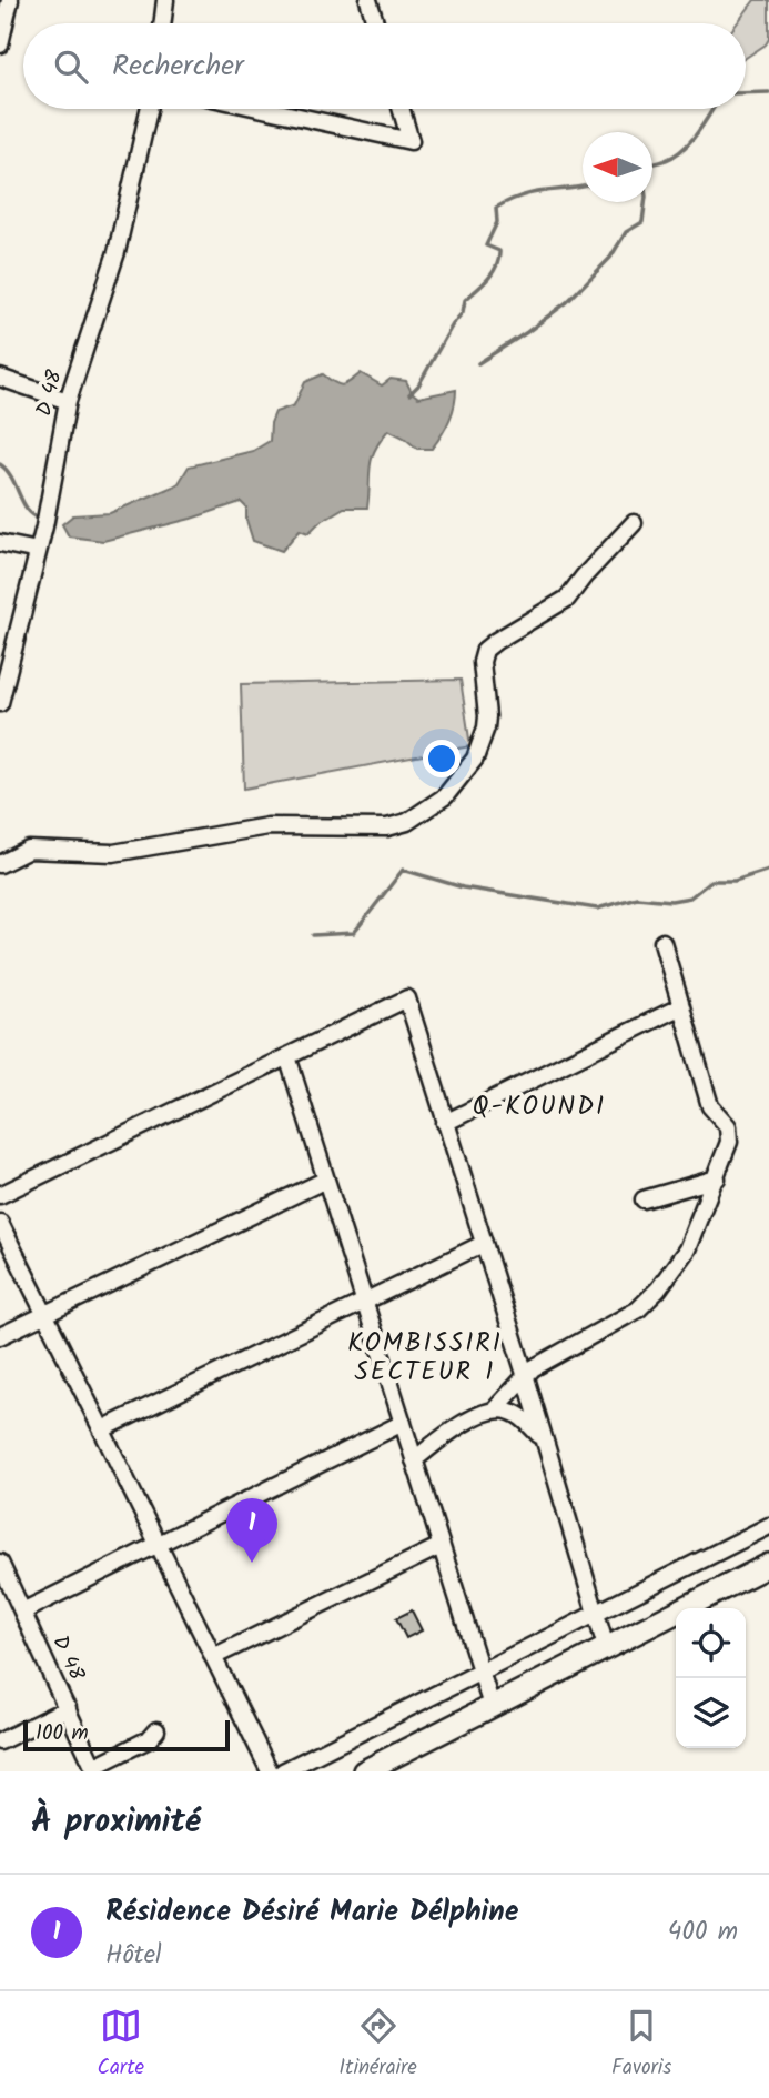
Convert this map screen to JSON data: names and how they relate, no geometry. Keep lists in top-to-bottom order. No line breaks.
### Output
{"streets":{"street":["D 48"]},"districts":["Q-KOUNDI","KOMBISSIRI SECTEUR 1"],"scale_bar":"100 m","north":"left","page":{"search":"Rechercher","pins":"1","scale":"100 m","heading":"À proximité","list":[{"mark":"1","name":"Résidence Désiré Marie Délphine","note":"Hôtel","value":"400 m"}],"nav":["Carte","Itinéraire","Favoris"]}}
